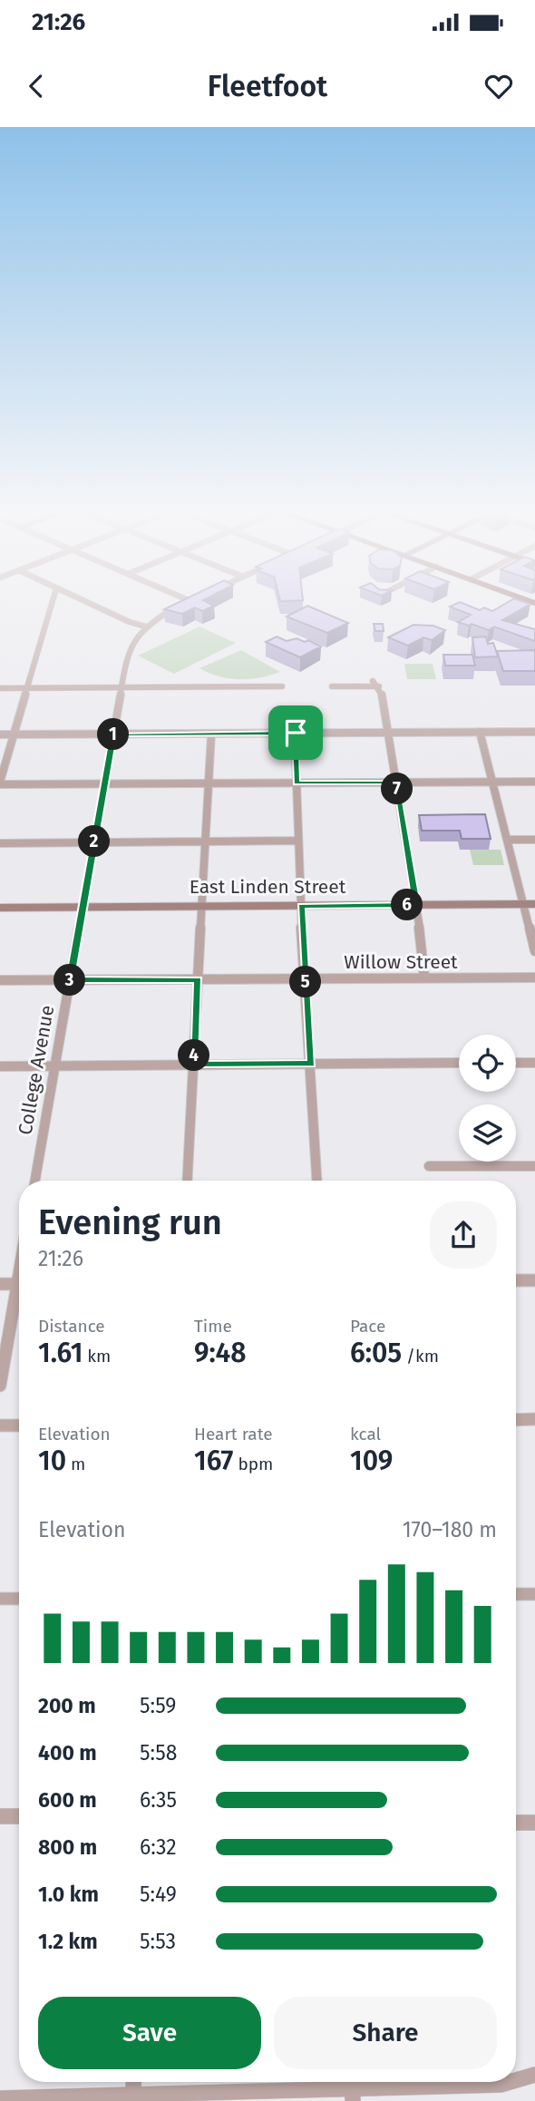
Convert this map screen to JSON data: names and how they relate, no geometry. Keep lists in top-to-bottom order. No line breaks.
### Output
{"streets":{"main road":["East Linden Street"],"street":["Willow Street","College Avenue"]},"crossings":[["East Linden Street","College Avenue"],["Willow Street","College Avenue"]],"page":{"status":"21:26","header":"Fleetfoot","pins":["1","7","2","6","3","5","4"],"heading":["Evening run","21:26"],"stats":[["Distance","1.61 km"],["Time","9:48"],["Pace","6:05 /km"],["Elevation","10 m"],["Heart rate","167 bpm"],["kcal","109"]],"chart":["Elevation","170–180 m"],"list":[{"name":"200 m","note":"5:59"},{"name":"400 m","note":"5:58"},{"name":"600 m","note":"6:35"},{"name":"800 m","note":"6:32"},{"name":"1.0 km","note":"5:49"},{"name":"1.2 km","note":"5:53"}],"buttons":["Save","Share"]}}
